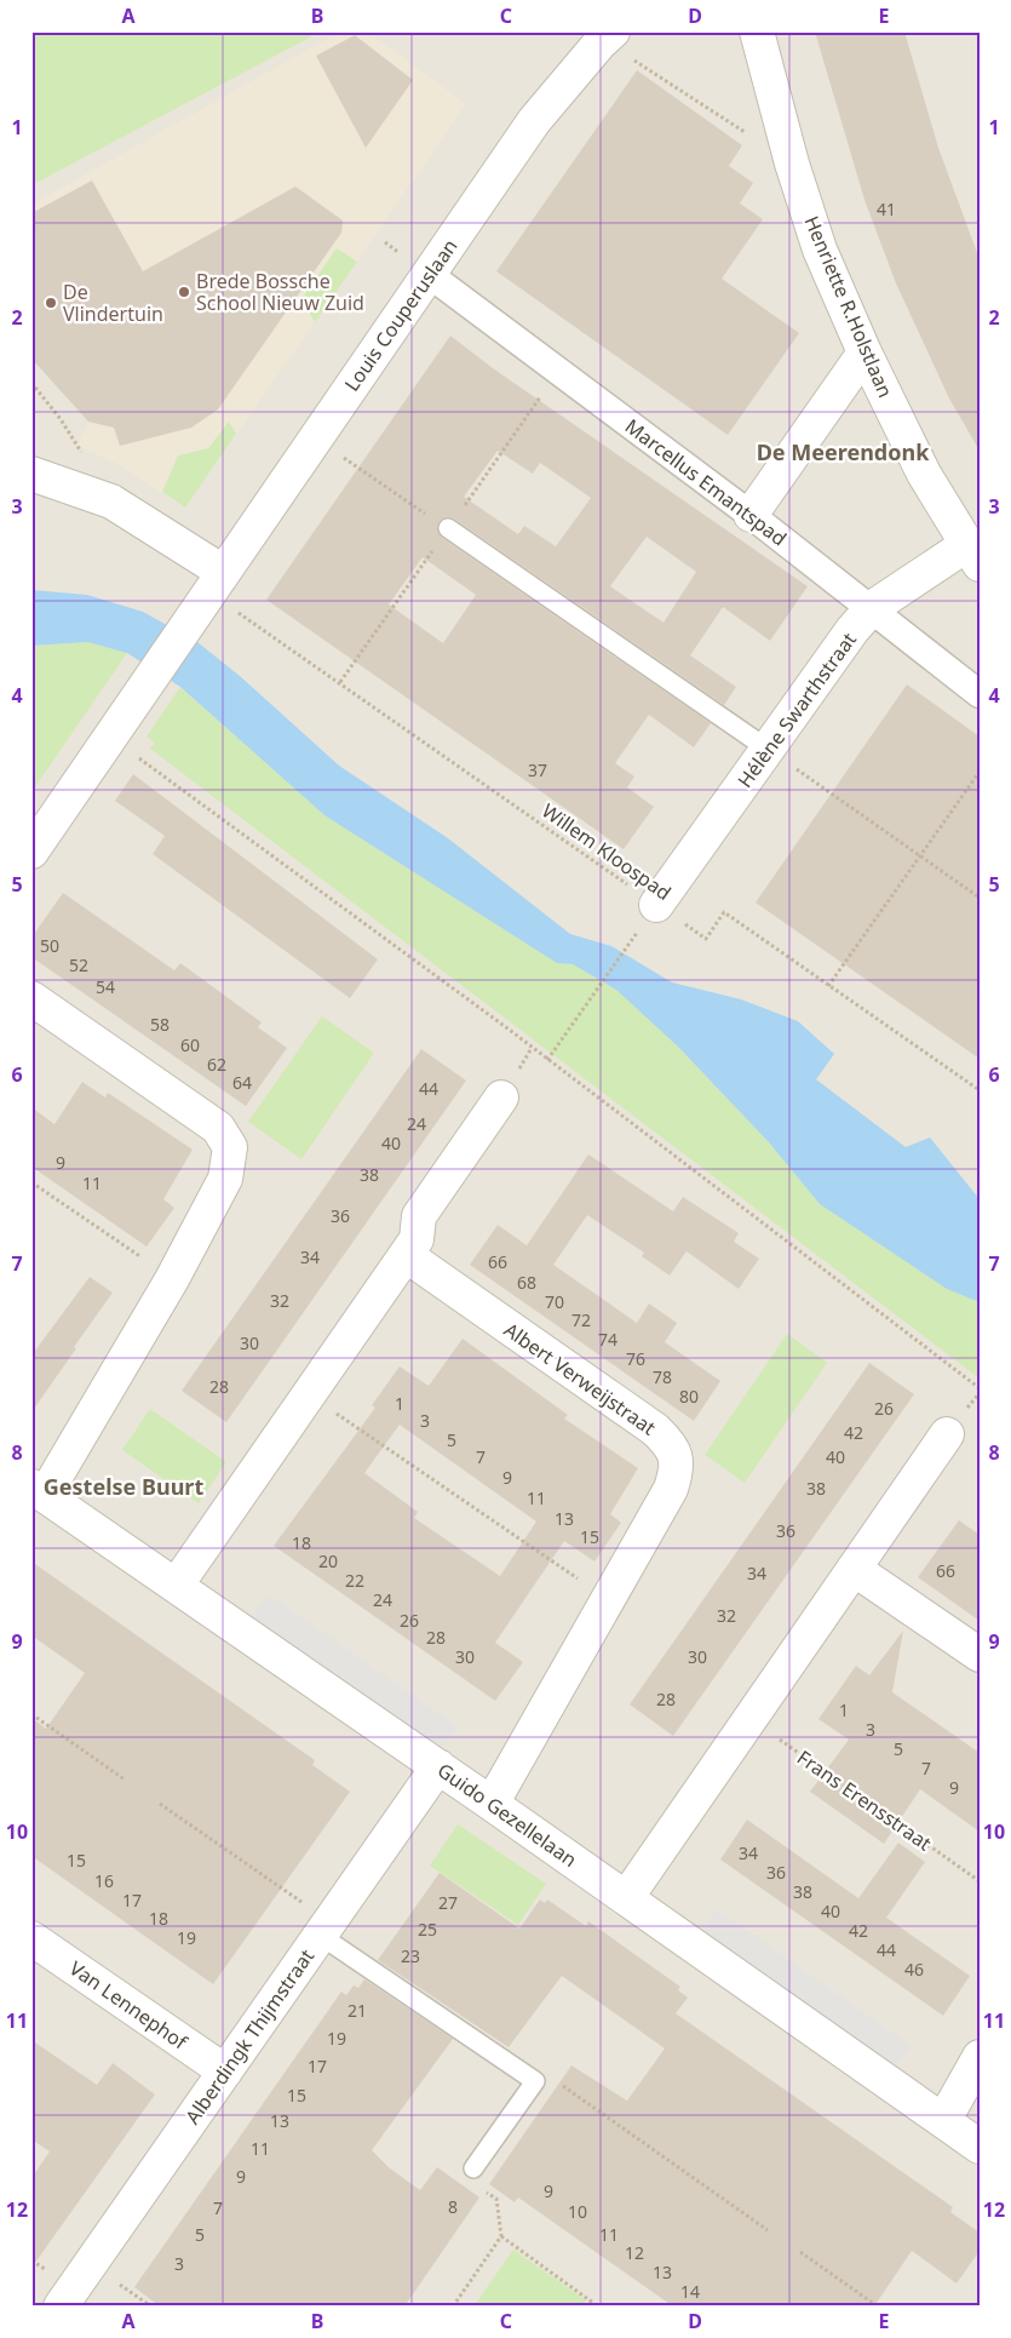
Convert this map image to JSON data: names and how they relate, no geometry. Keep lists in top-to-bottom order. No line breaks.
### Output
{"streets":{"street":["Henriette R.Holstlaan","Louis Couperuslaan","Marcellus Emantspad","Hélène Swarthstraat","Albert Verweijstraat","Guido Gezellelaan","Van Lennephof","Alberdingk Thijmstraat"],"path":["Willem Kloospad","Frans Erensstraat"]},"crossings":[["Henriette R.Holstlaan","Hélène Swarthstraat"],["Louis Couperuslaan","Marcellus Emantspad"],["Louis Couperuslaan","Willem Kloospad"],["Marcellus Emantspad","Hélène Swarthstraat"],["Hélène Swarthstraat","Willem Kloospad"],["Albert Verweijstraat","Guido Gezellelaan"],["Guido Gezellelaan","Alberdingk Thijmstraat"],["Van Lennephof","Alberdingk Thijmstraat"]],"districts":["De Meerendonk","Gestelse Buurt"],"places":["Brede Bossche School Nieuw Zuid","De Vlindertuin"],"house_numbers":["41","37","50","52","54","58","60","62","64","44","24","40","9","38","11","36","34","66","68","32","70","72","74","30","76","78","28","80","1","26","3","42","5","7","40","9","38","11","13","36","15","18","20","66","34","22","24","32","26","28","30","30","28","1","3","5","7","9","34","15","36","16","38","17","27","40","18","25","42","19","44","23","46","21","19","17","15","13","11","9","9","8","7","10","5","11","12","3","13","14"],"grid":{"columns":["A","B","C","D","E"],"rows":["1","2","3","4","5","6","7","8","9","10","11","12"]}}
